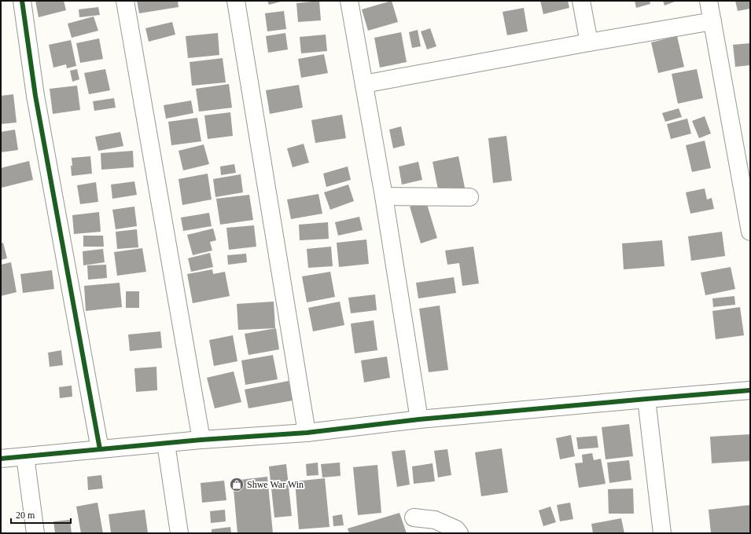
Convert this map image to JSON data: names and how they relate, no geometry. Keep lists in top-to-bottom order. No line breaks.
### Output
{"places":{"shop":["Shwe War Win"]},"scale_bar":"20 m"}
